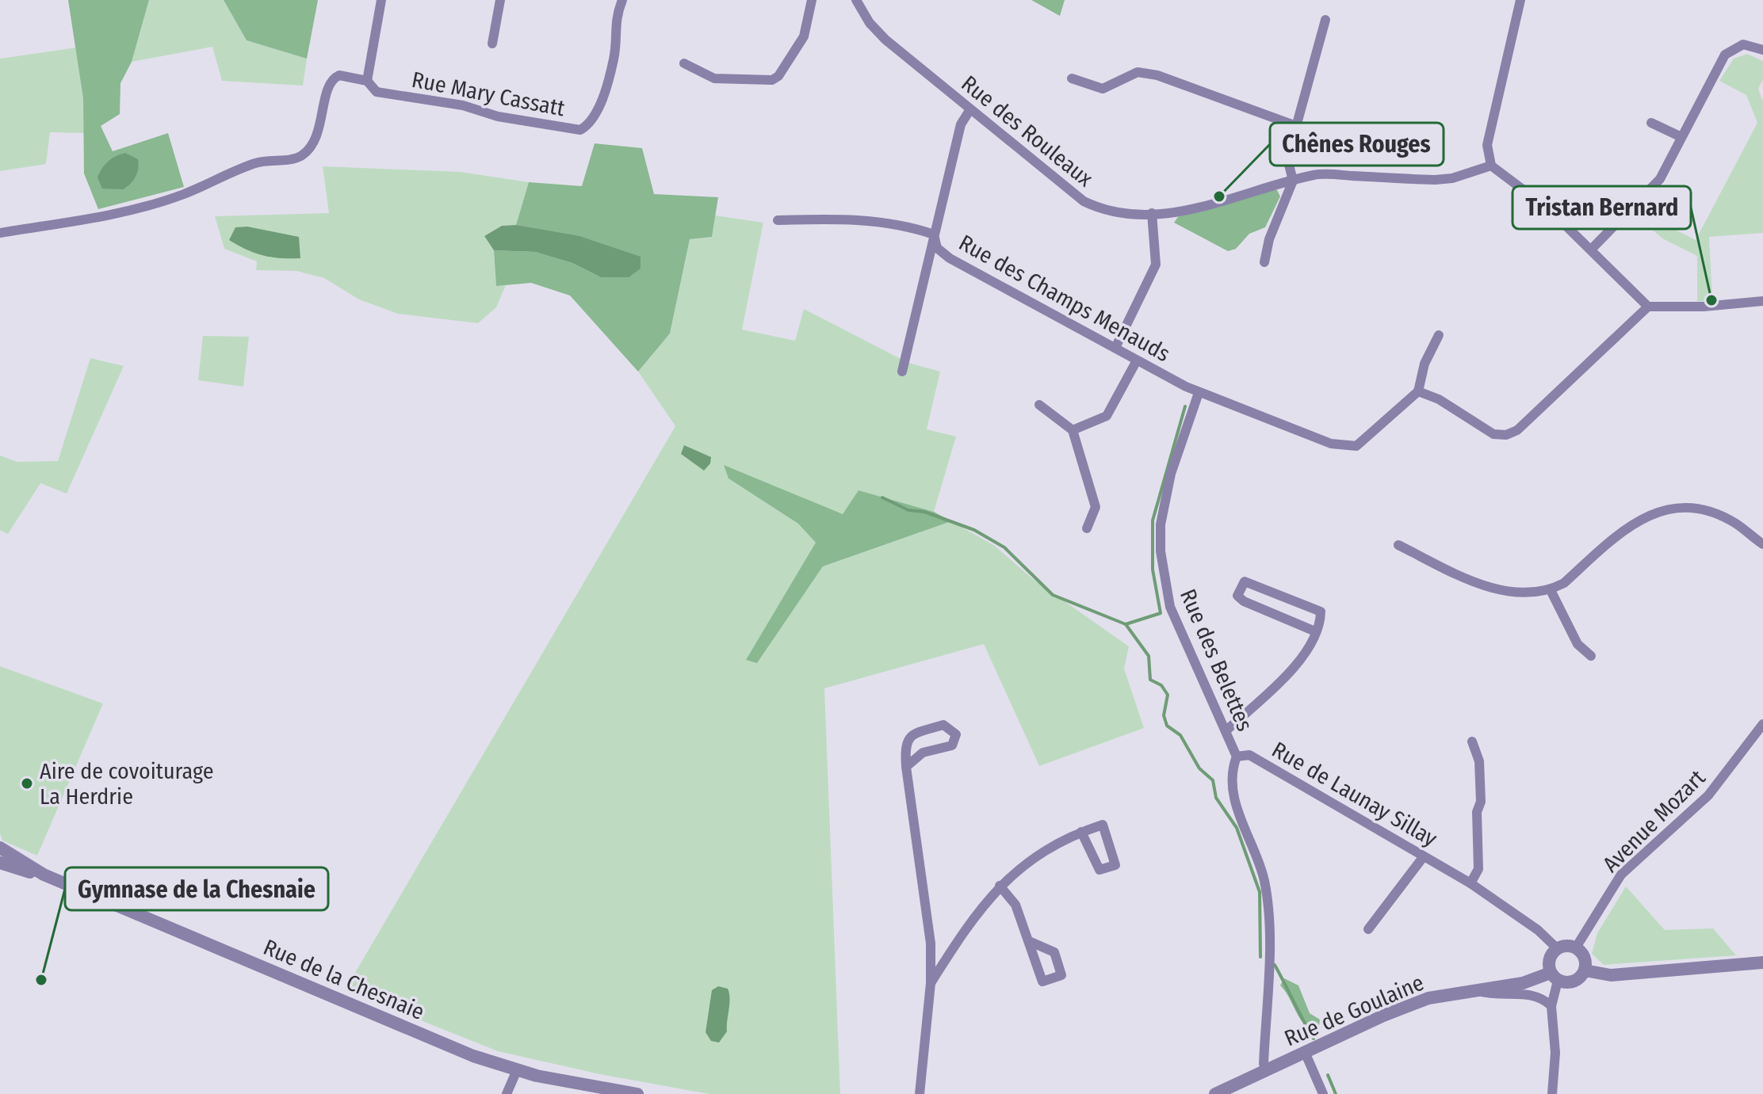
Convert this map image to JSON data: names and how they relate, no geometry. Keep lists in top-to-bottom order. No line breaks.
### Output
{"streets":{"street":["Rue Mary Cassatt","Rue des Rouleaux","Rue des Champs Menauds","Rue des Belettes","Rue de Launay Sillay","Avenue Mozart","Rue de la Chesnaie","Rue de Goulaine"]},"crossings":[["Rue des Rouleaux","Rue des Champs Menauds"],["Rue des Champs Menauds","Rue des Belettes"],["Rue des Belettes","Rue de Launay Sillay"],["Rue de Launay Sillay","Avenue Mozart"],["Rue de Launay Sillay","Rue de Goulaine"],["Avenue Mozart","Rue de Goulaine"]],"places":["Chênes Rouges","Tristan Bernard","Aire de covoiturage La Herdrie","Gymnase de la Chesnaie"]}
